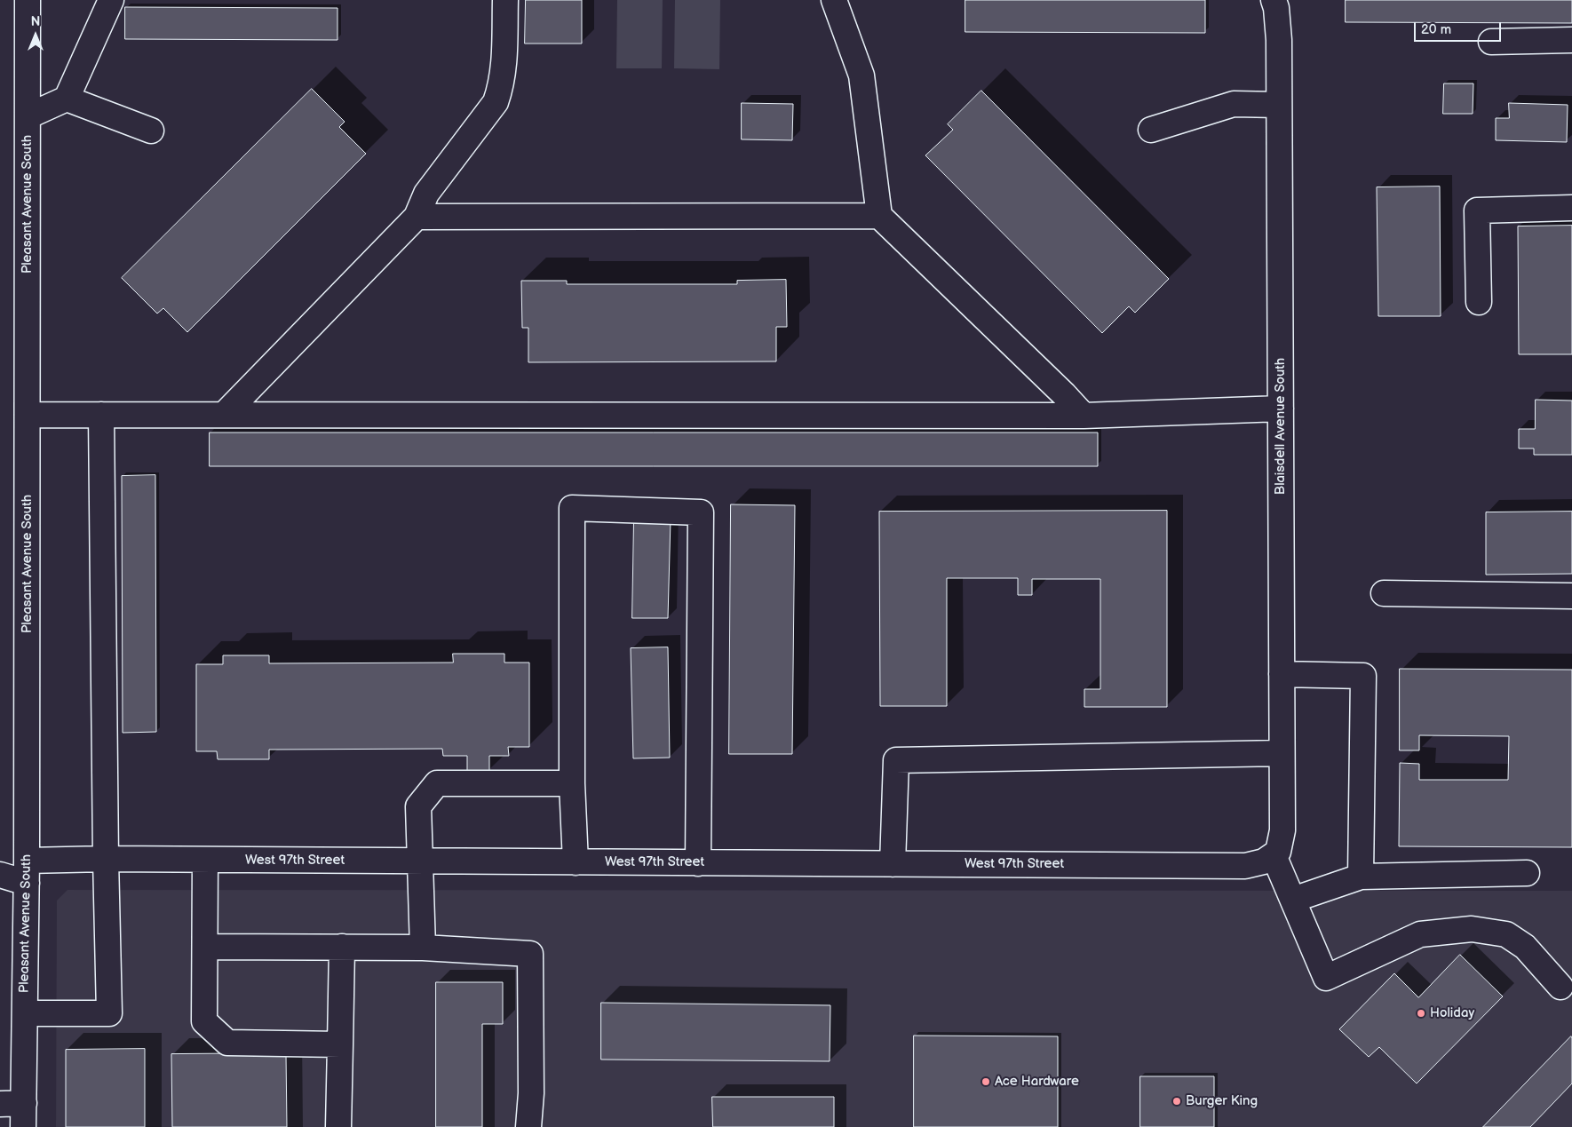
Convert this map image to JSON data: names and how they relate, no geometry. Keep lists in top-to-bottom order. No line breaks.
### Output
{"streets":{"street":["Pleasant Avenue South","Blaisdell Avenue South","West 97th Street"]},"crossings":[["Pleasant Avenue South","West 97th Street"],["Blaisdell Avenue South","West 97th Street"]],"places":["Holiday","Ace Hardware","Burger King"],"scale_bar":"20 m","north":"top"}
